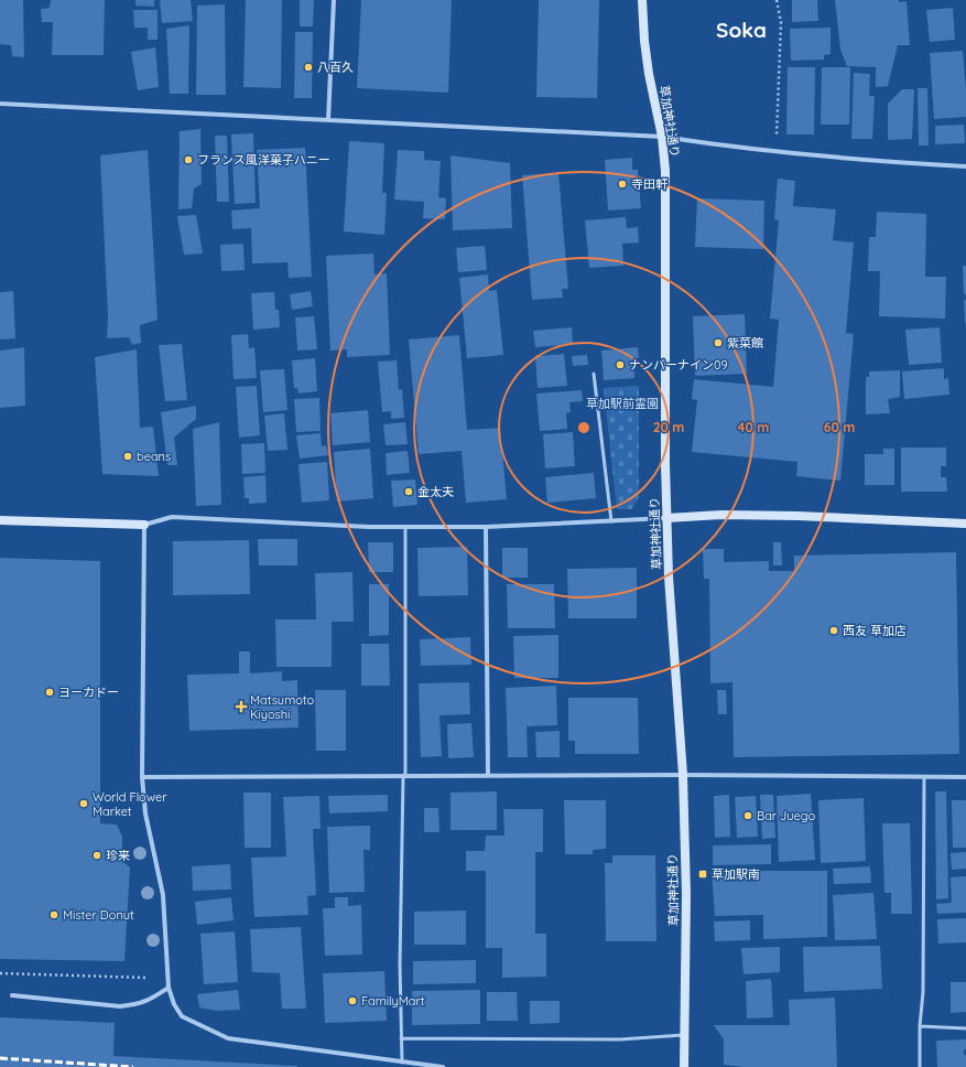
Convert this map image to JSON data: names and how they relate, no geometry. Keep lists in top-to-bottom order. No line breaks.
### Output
{"streets":{"street":["草加神社通り"]},"districts":["Soka"],"parks":["草加駅前霊園"],"places":{"other":["八百久","フランス風洋菓子ハニー","寺田軒","紫菜館","ナンバーナイン09","beans","金太夫","西友 草加店","ヨーカドー","World Flower Market","Bar Juego","珍来","Mister Donut","FamilyMart"],"health":["Matsumoto Kiyoshi"],"transit":["草加駅南"]},"rings":["20 m","40 m","60 m"]}
